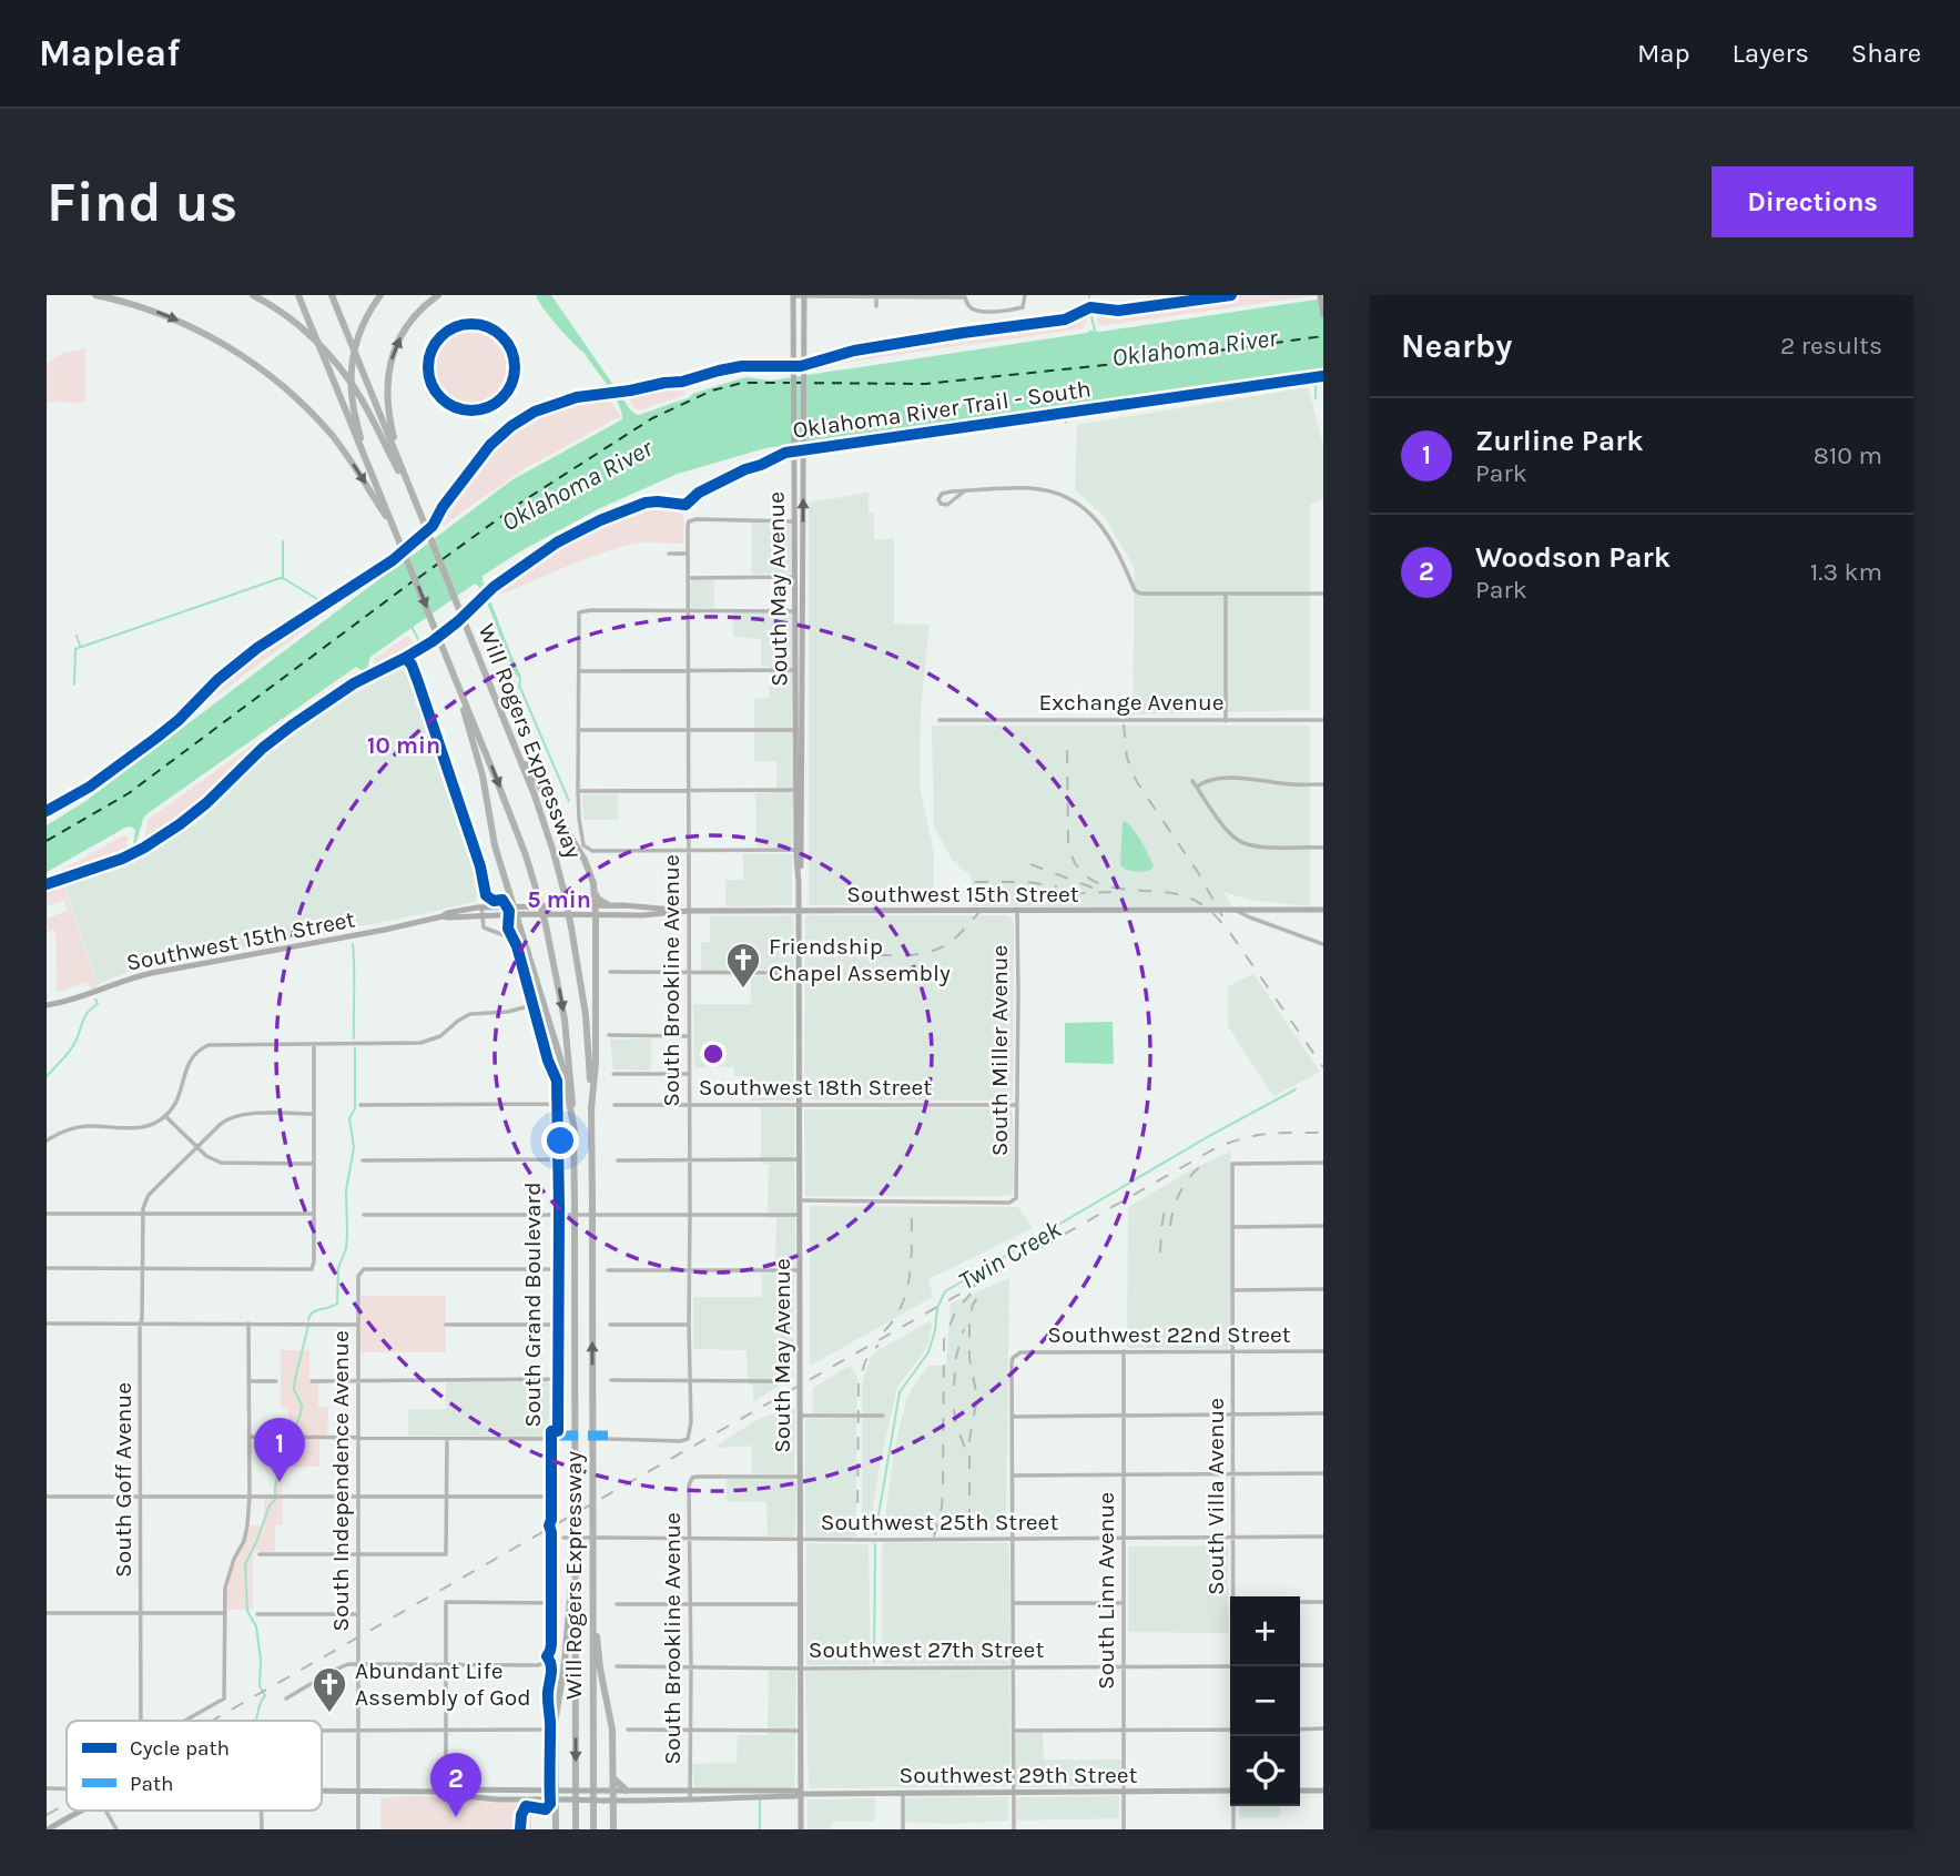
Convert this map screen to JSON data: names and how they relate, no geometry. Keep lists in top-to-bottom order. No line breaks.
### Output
{"streets":{"highway":["Will Rogers Expressway"],"main road":["South May Avenue","Southwest 15th Street","Southwest 29th Street"],"street":["Exchange Avenue","South Brookline Avenue","South Miller Avenue","Southwest 18th Street","South Grand Boulevard","Southwest 22nd Street","South Goff Avenue","South Independence Avenue","South Villa Avenue","Southwest 25th Street","South Linn Avenue","Southwest 27th Street"],"cycle path":["Oklahoma River Trail - South"]},"crossings":[["South May Avenue","Southwest 15th Street"],["South May Avenue","South Brookline Avenue"],["South May Avenue","South Miller Avenue"],["South May Avenue","Southwest 18th Street"],["South May Avenue","Southwest 25th Street"],["South May Avenue","Southwest 27th Street"],["South May Avenue","Southwest 29th Street"],["Southwest 15th Street","South Brookline Avenue"],["Southwest 15th Street","South Miller Avenue"],["Southwest 15th Street","South Grand Boulevard"],["South Brookline Avenue","Southwest 18th Street"],["South Brookline Avenue","Southwest 25th Street"],["South Brookline Avenue","Southwest 27th Street"],["South Brookline Avenue","Southwest 29th Street"],["South Miller Avenue","Southwest 18th Street"],["South Grand Boulevard","South Independence Avenue"],["South Grand Boulevard","Southwest 25th Street"],["Southwest 22nd Street","South Villa Avenue"],["Southwest 22nd Street","South Linn Avenue"],["South Independence Avenue","Southwest 29th Street"],["South Villa Avenue","Southwest 25th Street"],["Southwest 25th Street","South Linn Avenue"],["South Linn Avenue","Southwest 27th Street"],["South Linn Avenue","Southwest 29th Street"]],"water":["Oklahoma River","Twin Creek"],"places":{"church":["Friendship Chapel Assembly","Abundant Life Assembly of God"]},"legend":["Cycle path","Path"],"page":{"header":"Mapleaf","nav":["Map","Layers","Share"],"buttons":"Directions","title":"Find us","heading":["Nearby","2 results"],"list":[{"mark":"1","name":"Zurline Park","note":"Park","value":"810 m"},{"mark":"2","name":"Woodson Park","note":"Park","value":"1.3 km"}],"pins":["1","2"],"map_buttons":["+","−"]},"rings":["10 min","5 min"]}
